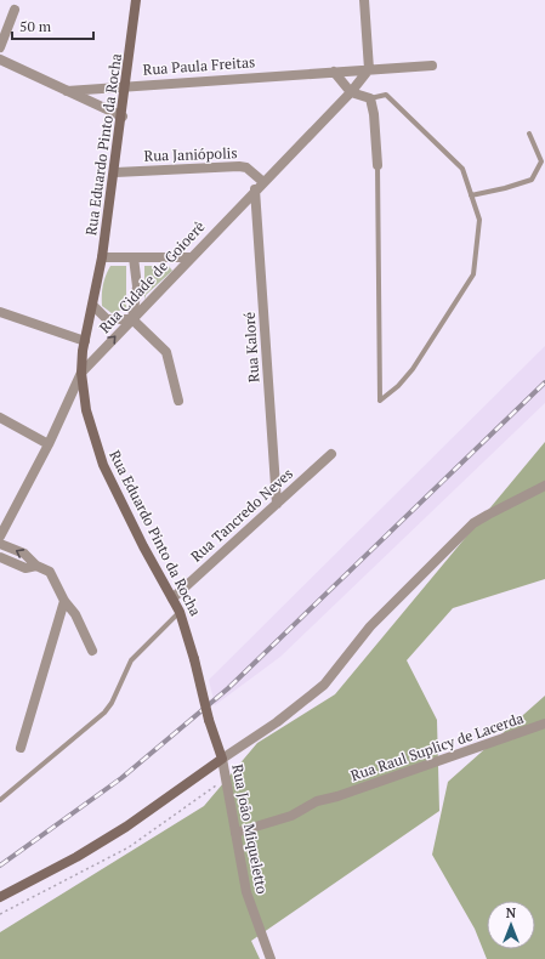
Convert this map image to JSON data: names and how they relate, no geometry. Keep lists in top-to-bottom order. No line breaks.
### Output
{"streets":{"main road":["Rua Eduardo Pinto da Rocha"],"street":["Rua Paula Freitas","Rua Janiópolis","Rua Cidade de Goioerê","Rua Kaloré","Rua Tancredo Neves","Rua Raul Suplicy de Lacerda","Rua João Miqueletto"]},"crossings":[["Rua Paula Freitas","Rua Eduardo Pinto da Rocha"],["Rua Paula Freitas","Rua Cidade de Goioerê"],["Rua Eduardo Pinto da Rocha","Rua Janiópolis"],["Rua Eduardo Pinto da Rocha","Rua Cidade de Goioerê"],["Rua Eduardo Pinto da Rocha","Rua Tancredo Neves"],["Rua Eduardo Pinto da Rocha","Rua João Miqueletto"],["Rua Janiópolis","Rua Cidade de Goioerê"],["Rua Cidade de Goioerê","Rua Kaloré"],["Rua Kaloré","Rua Tancredo Neves"],["Rua Raul Suplicy de Lacerda","Rua João Miqueletto"]],"scale_bar":"50 m","north":"top"}
